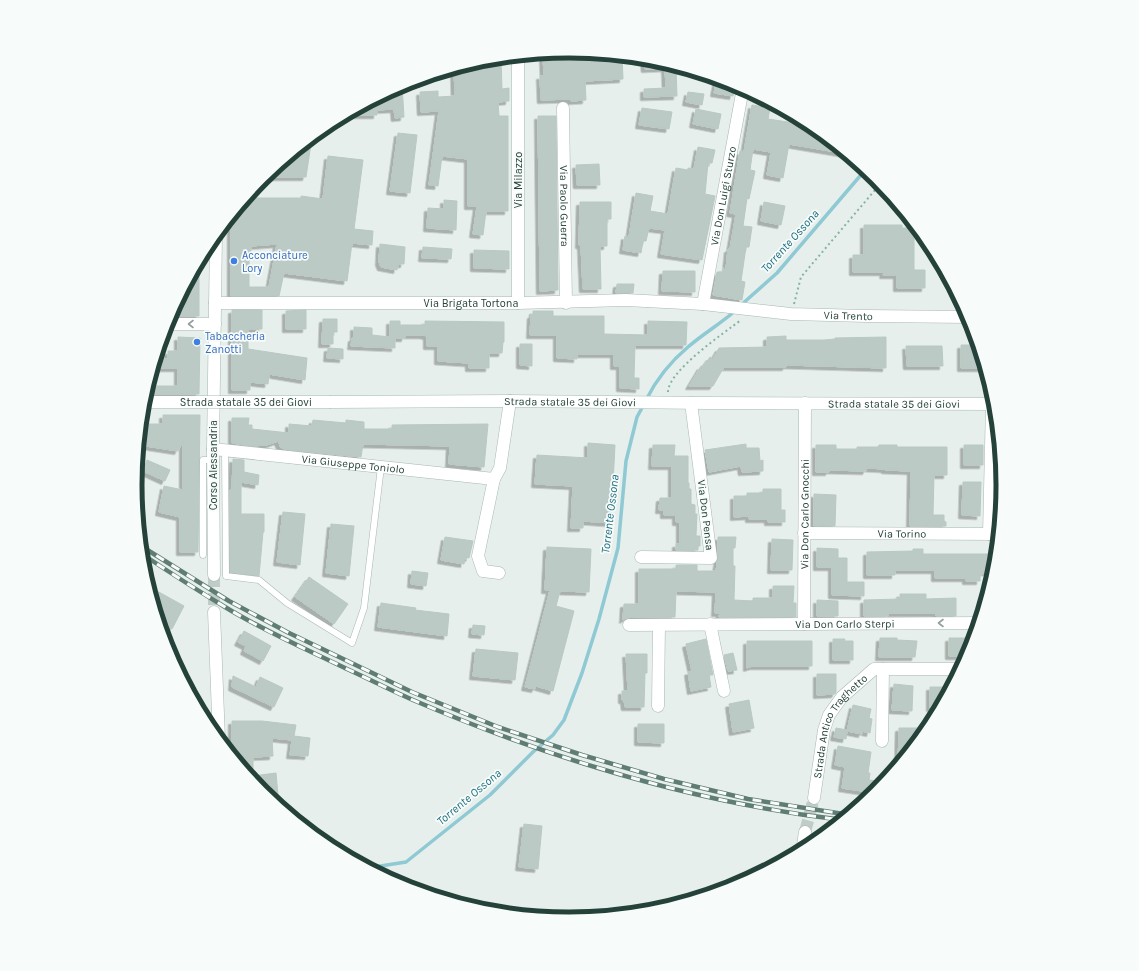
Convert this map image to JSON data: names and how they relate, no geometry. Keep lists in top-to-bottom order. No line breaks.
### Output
{"streets":{"street":["Via Milazzo","Via Don Luigi Sturzo","Via Paolo Guerra","Via Brigata Tortona","Via Trento","Strada statale 35 dei Giovi","Via Giuseppe Toniolo","Corso Alessandria","Via Don Carlo Gnocchi","Via Don Pensa","Via Torino","Via Don Carlo Sterpi","Strada Antico Traghetto"]},"crossings":[["Via Milazzo","Via Brigata Tortona"],["Via Don Luigi Sturzo","Via Brigata Tortona"],["Via Paolo Guerra","Via Brigata Tortona"],["Via Brigata Tortona","Via Trento"],["Via Brigata Tortona","Corso Alessandria"],["Strada statale 35 dei Giovi","Via Don Carlo Gnocchi"],["Strada statale 35 dei Giovi","Via Don Pensa"],["Via Giuseppe Toniolo","Corso Alessandria"],["Via Don Carlo Gnocchi","Via Torino"],["Via Don Carlo Gnocchi","Via Don Carlo Sterpi"]],"one_way":["Via Don Carlo Sterpi"],"water":["Torrente Ossona"],"places":["Acconciature Lory","Tabaccheria Zanotti"]}
